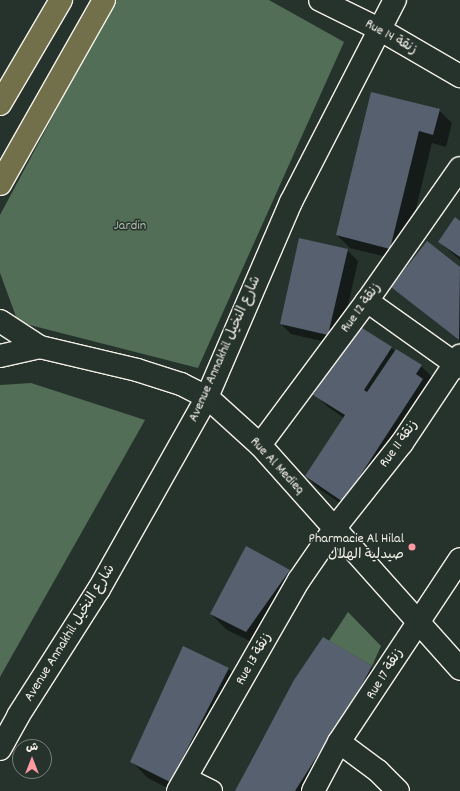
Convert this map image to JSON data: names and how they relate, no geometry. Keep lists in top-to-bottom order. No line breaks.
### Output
{"streets":{"street":["Rue 14 زنقة","Rue 12 زنقة","Avenue Annakhil شارع النخيل","Rue 11 زنقة","Rue Al Medieq","Rue 13 زنقة","Rue 17 زنقة"]},"crossings":[["Rue 14 زنقة","Avenue Annakhil شارع النخيل"],["Rue 12 زنقة","Rue Al Medieq"],["Avenue Annakhil شارع النخيل","Rue Al Medieq"],["Rue 11 زنقة","Rue Al Medieq"],["Rue 11 زنقة","Rue 13 زنقة"],["Rue Al Medieq","Rue 13 زنقة"],["Rue Al Medieq","Rue 17 زنقة"]],"parks":["Jardin"],"places":["Pharmacie Al Hilal صيدلية الهلال"],"north":"top"}
